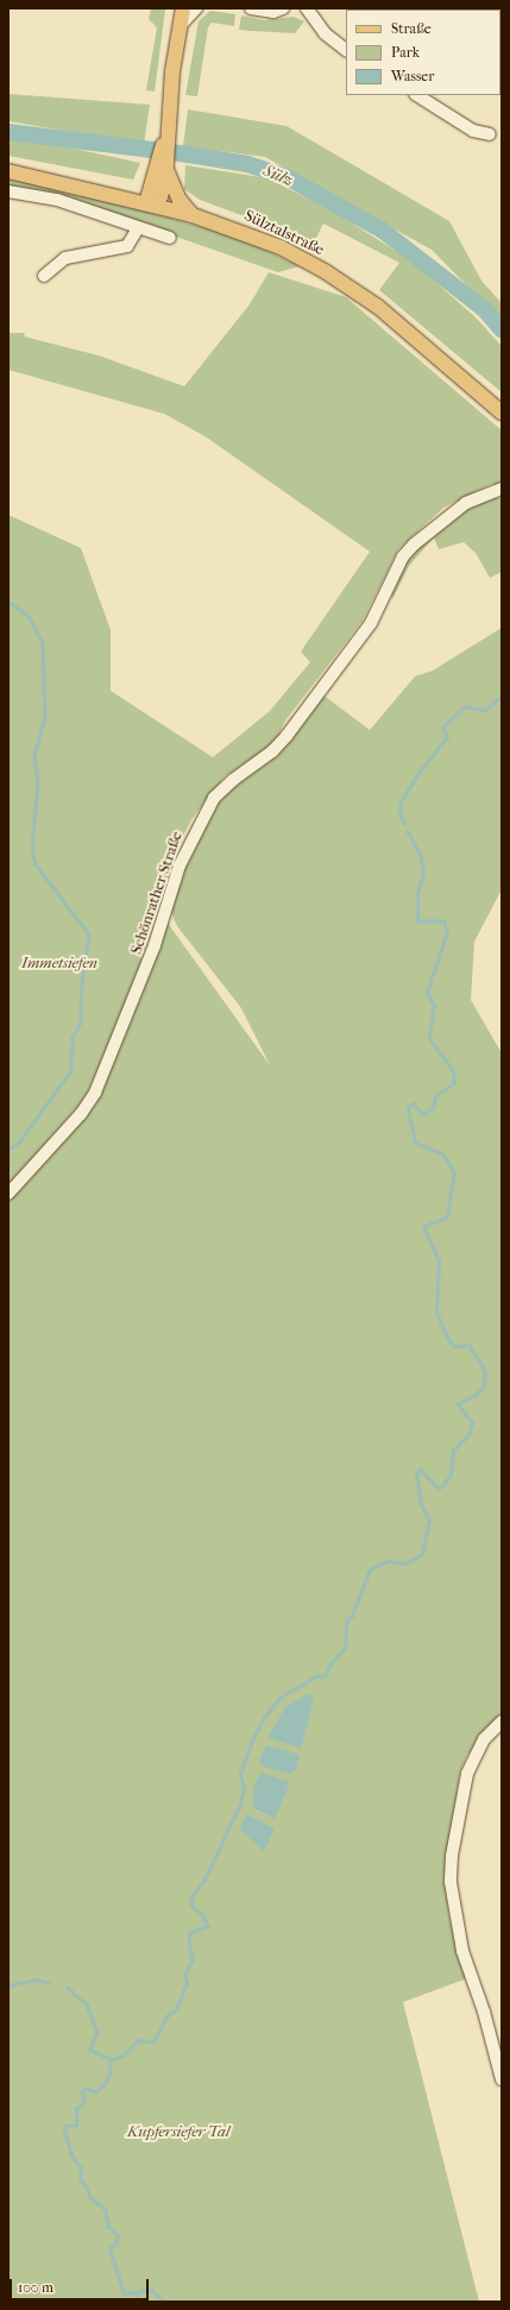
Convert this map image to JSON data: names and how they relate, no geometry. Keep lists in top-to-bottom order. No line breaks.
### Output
{"streets":{"main road":["Sülztalstraße"],"street":["Schönrather Straße"]},"water":["Sülz"],"parks":["Immetsiefen","Kupfersiefer Tal"],"legend":["Straße","Park","Wasser"],"scale_bar":"100 m"}
